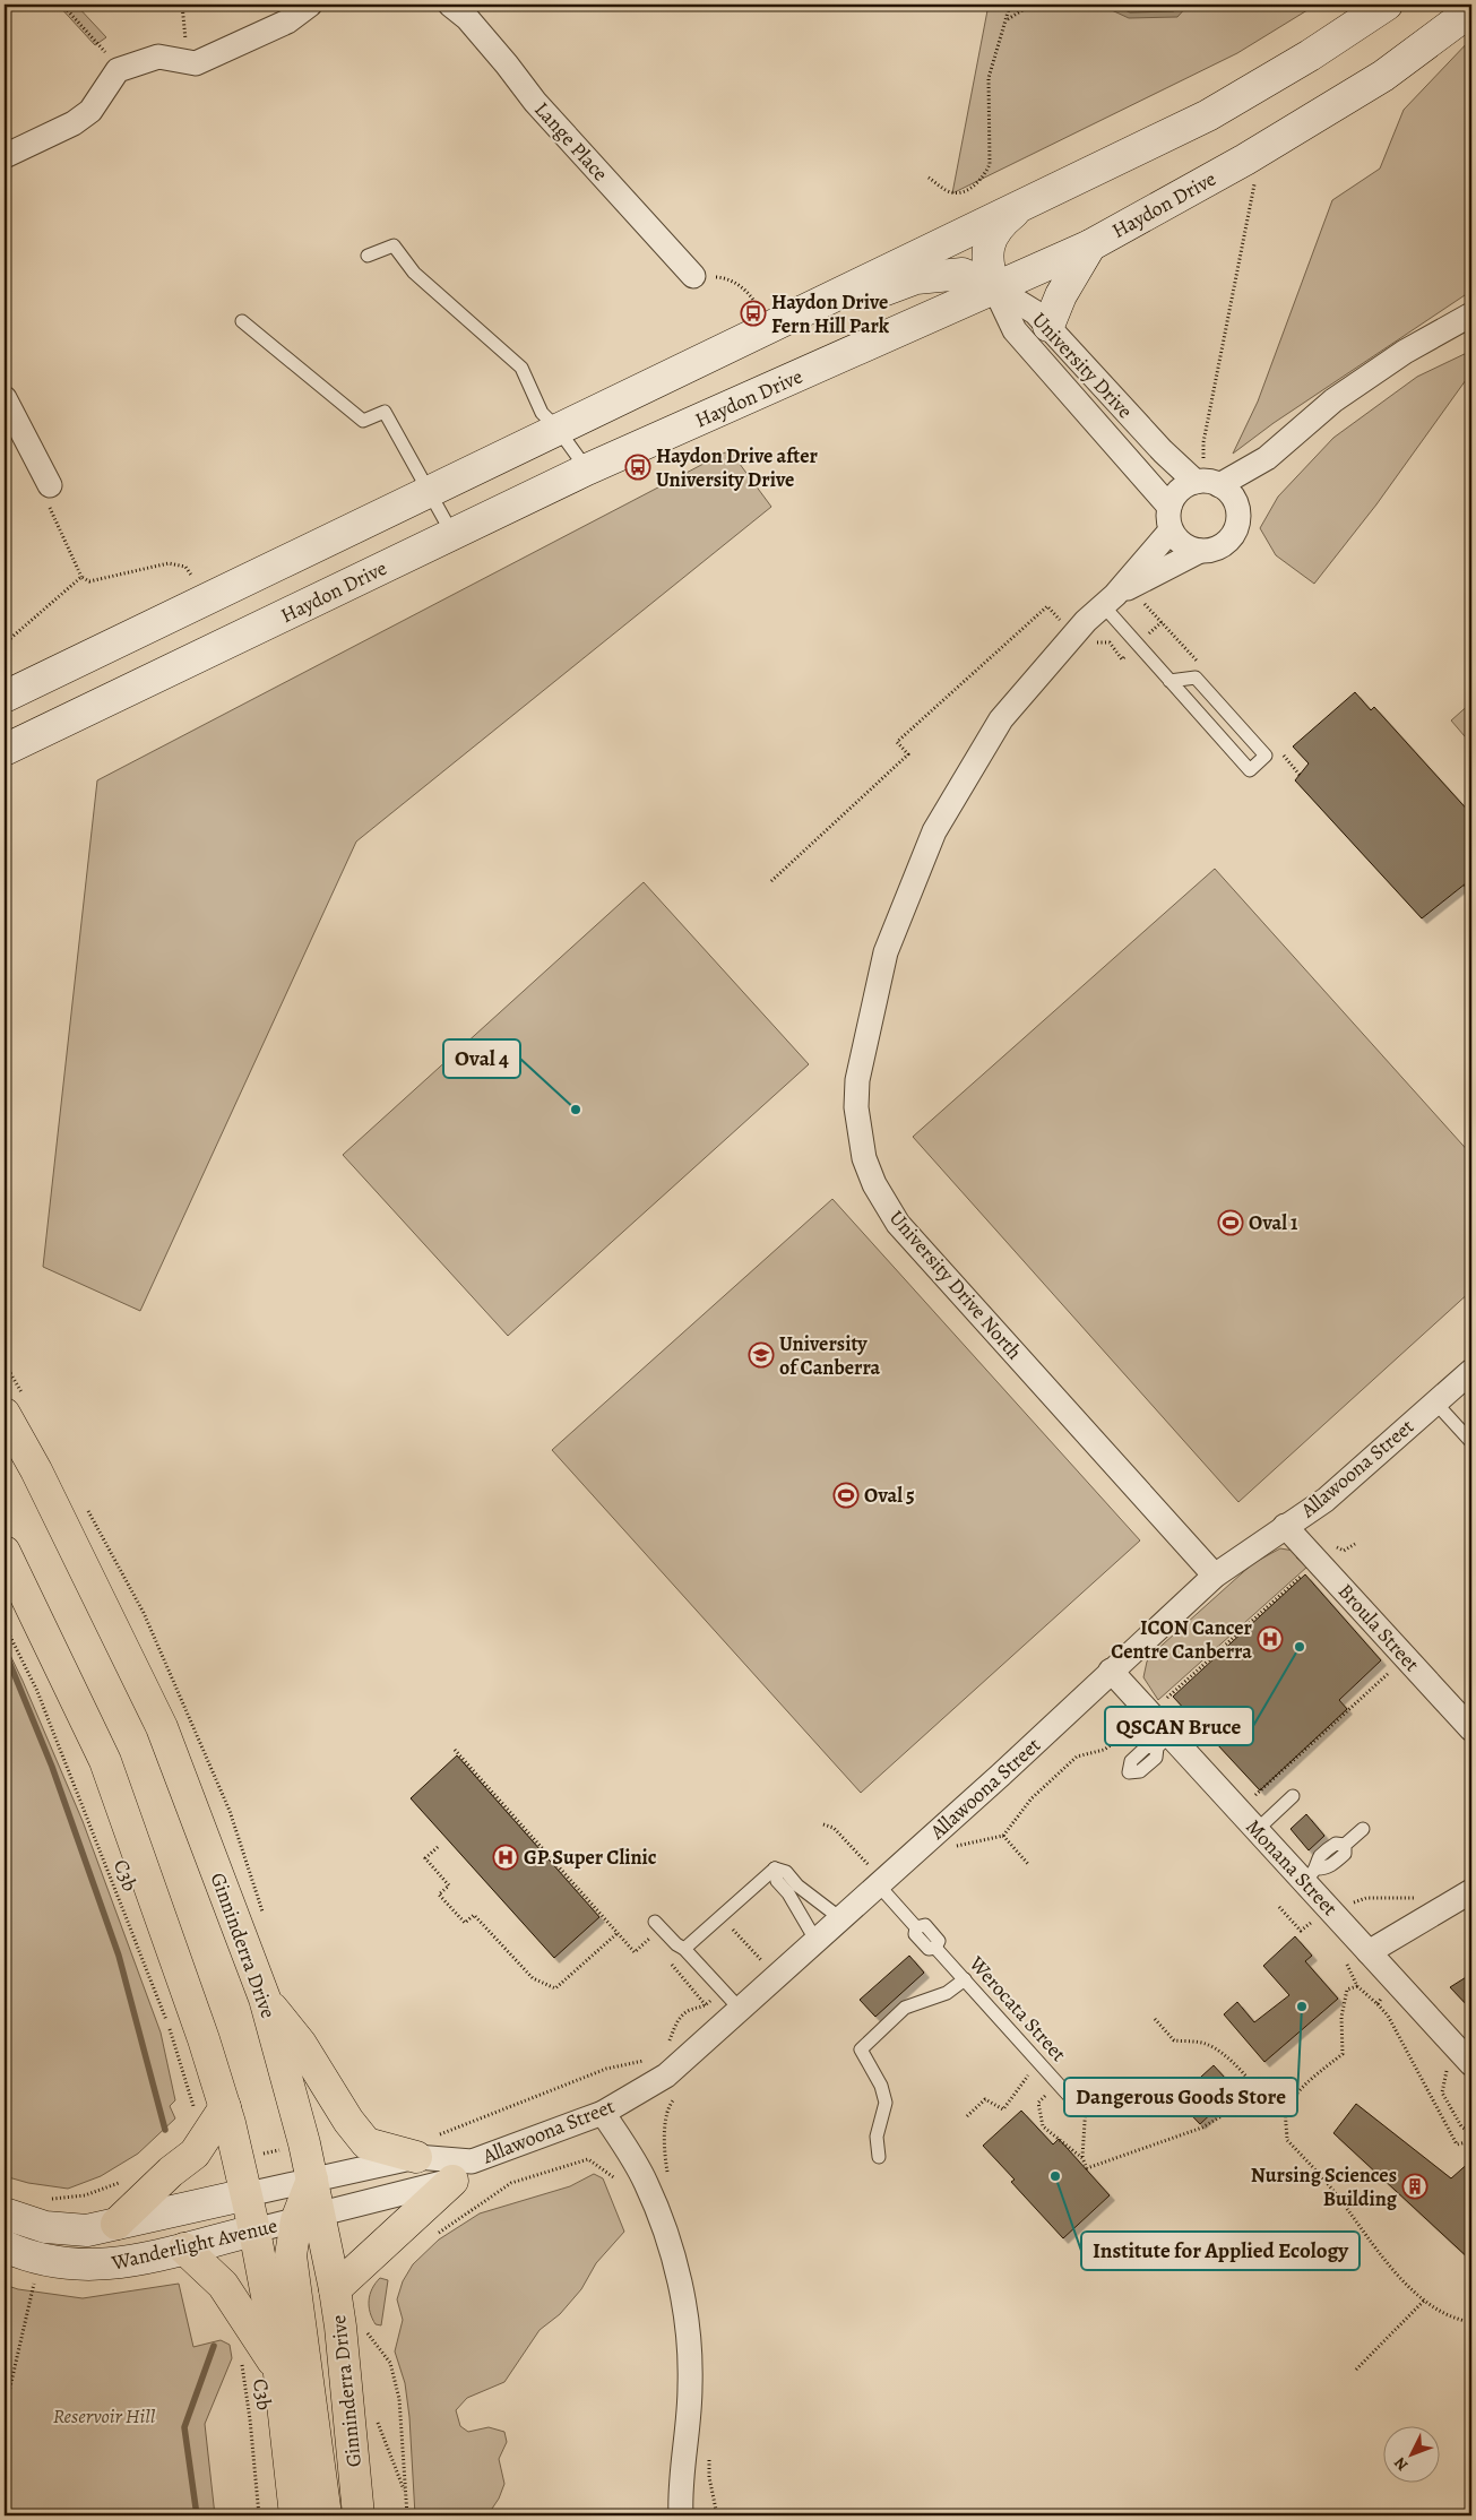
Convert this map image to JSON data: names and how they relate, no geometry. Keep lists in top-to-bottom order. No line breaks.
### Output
{"streets":{"main road":["Haydon Drive","Ginninderra Drive","Wanderlight Avenue"],"street":["Lange Place","University Drive","University Drive North","Allawoona Street","Broula Street","Monana Street"],"lane":["Werocata Street"],"path":["C3b"]},"crossings":[["Haydon Drive","University Drive"],["University Drive","University Drive North"],["University Drive North","Allawoona Street"],["Allawoona Street","Broula Street"],["Allawoona Street","Monana Street"],["Allawoona Street","Ginninderra Drive"],["Allawoona Street","Werocata Street"],["Allawoona Street","Wanderlight Avenue"],["Ginninderra Drive","Wanderlight Avenue"]],"parks":["Reservoir Hill"],"places":{"bus stop":["Haydon Drive Fern Hill Park","Haydon Drive after University Drive"],"other":["Oval 4","QSCAN Bruce","Dangerous Goods Store","Institute for Applied Ecology"],"sports":["Oval 1","Oval 5"],"school or university":["University of Canberra"],"hospital":["ICON Cancer Centre Canberra","GP Super Clinic"],"building":["Nursing Sciences Building"]},"north":"bottom left"}
